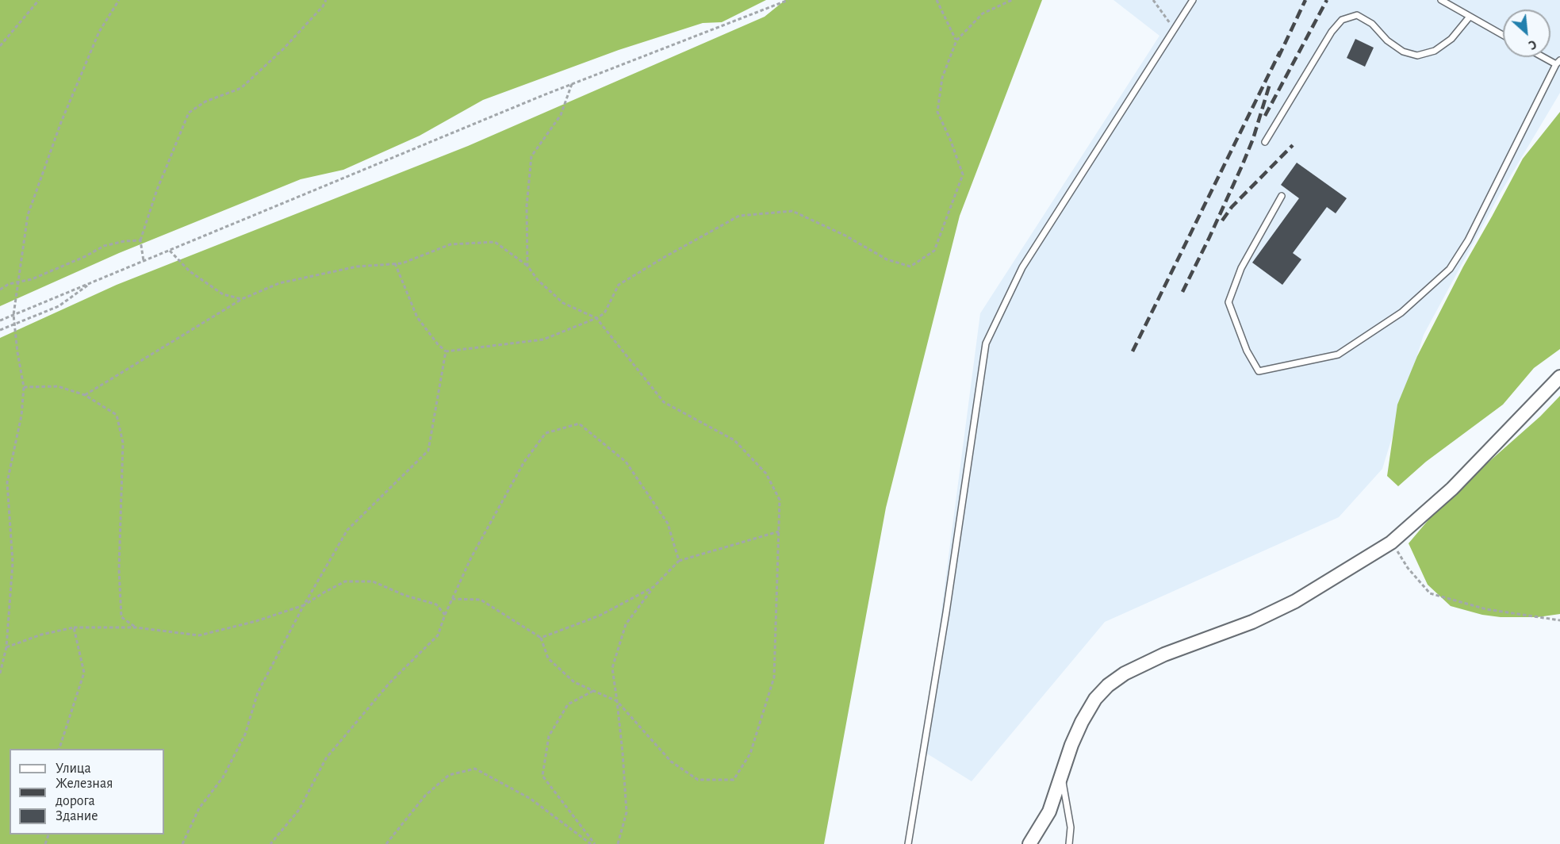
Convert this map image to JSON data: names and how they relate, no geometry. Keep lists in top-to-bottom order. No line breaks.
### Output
{"legend":["Улица","Железная дорога","Здание"],"north":"bottom right"}
